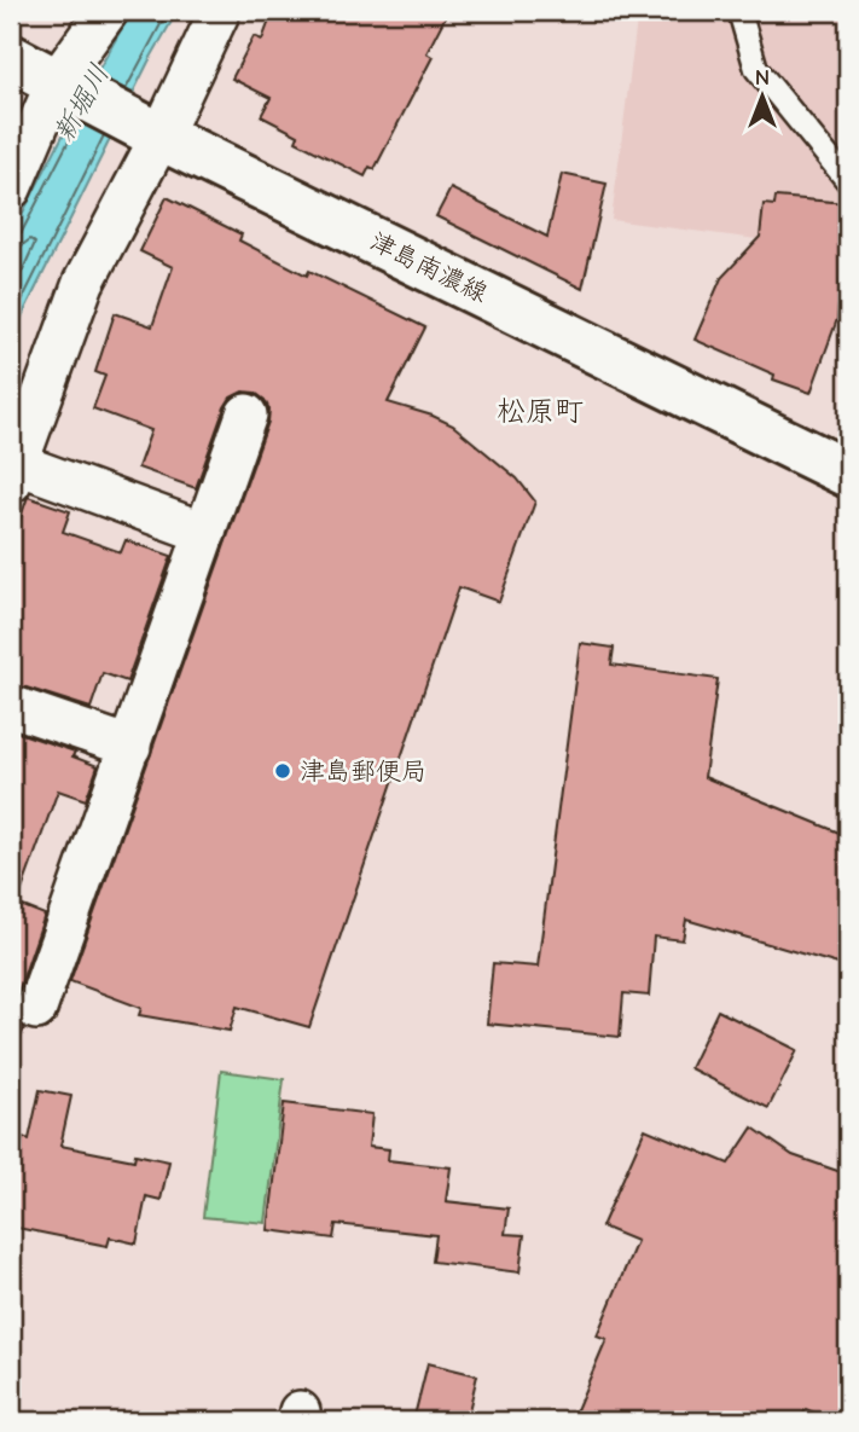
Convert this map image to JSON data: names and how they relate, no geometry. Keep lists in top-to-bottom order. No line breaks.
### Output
{"streets":{"main road":["津島南濃線"]},"districts":["松原町"],"water":["新堀川"],"places":["津島郵便局"],"north":"top"}
